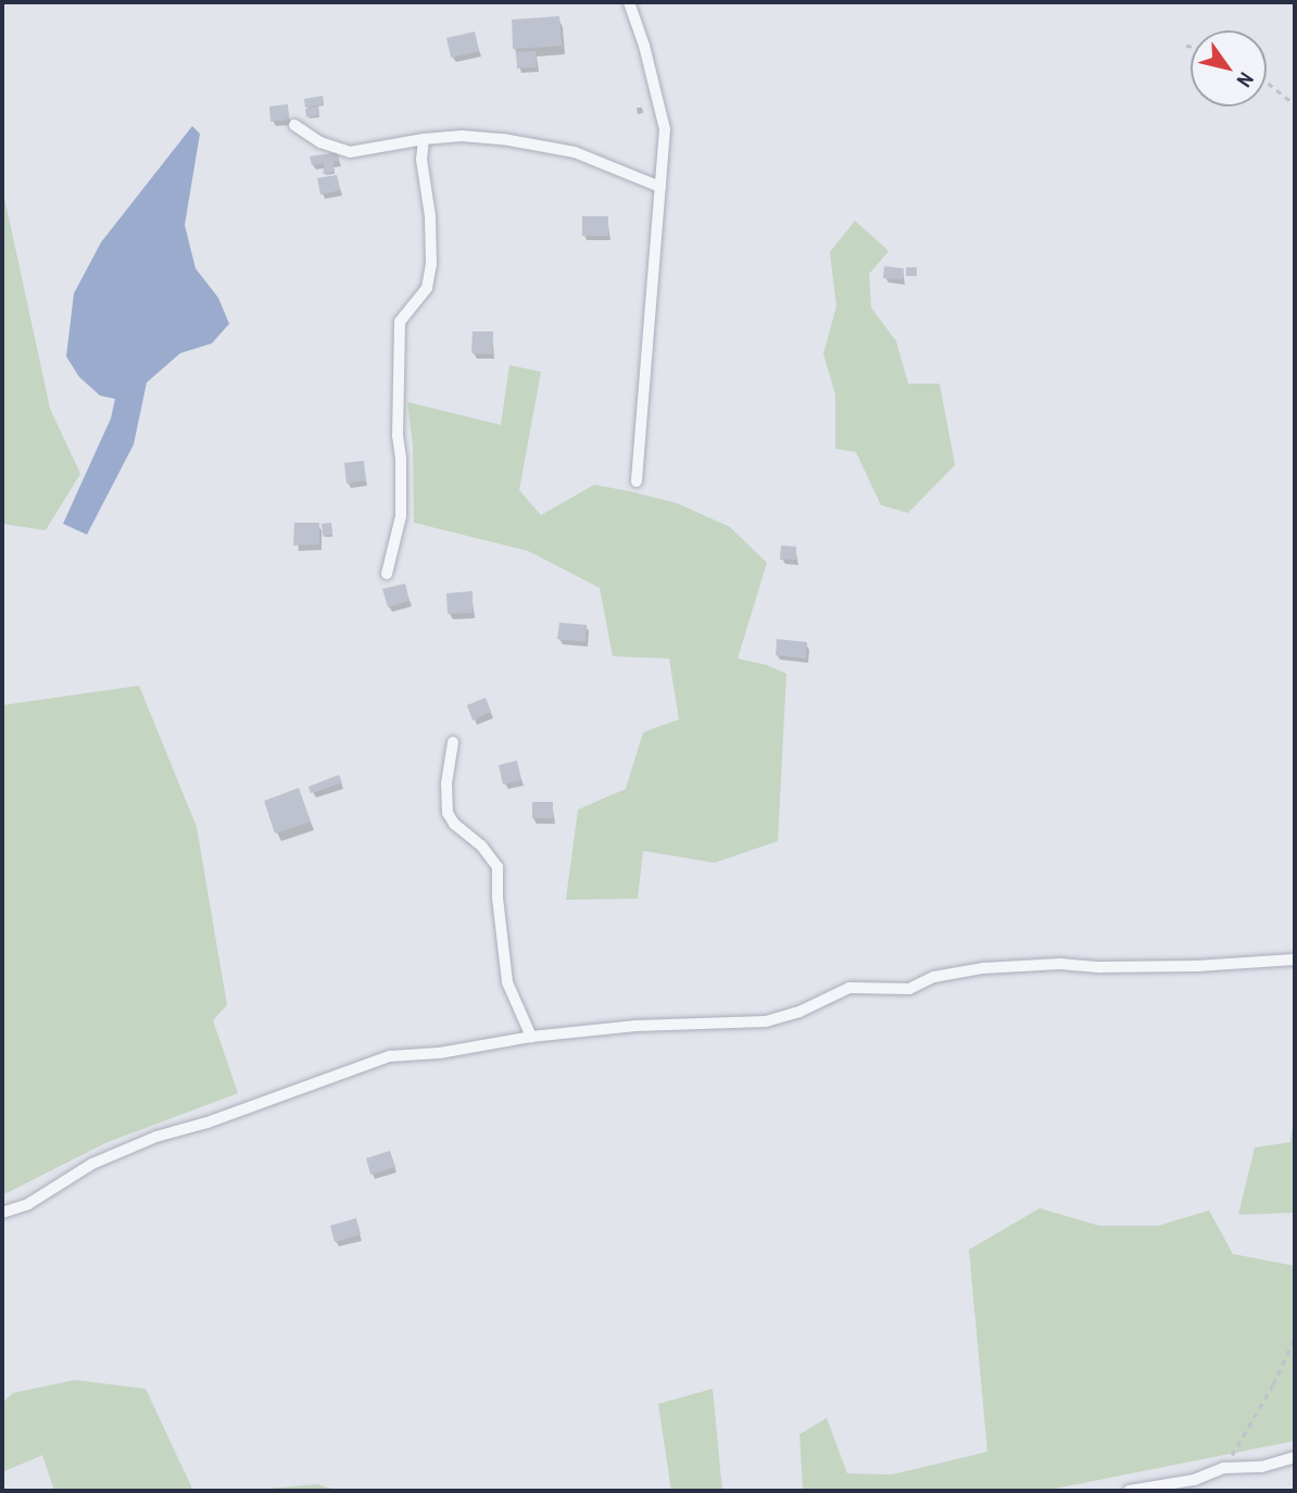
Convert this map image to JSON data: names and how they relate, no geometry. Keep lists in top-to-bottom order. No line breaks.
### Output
{"north":"bottom right"}
